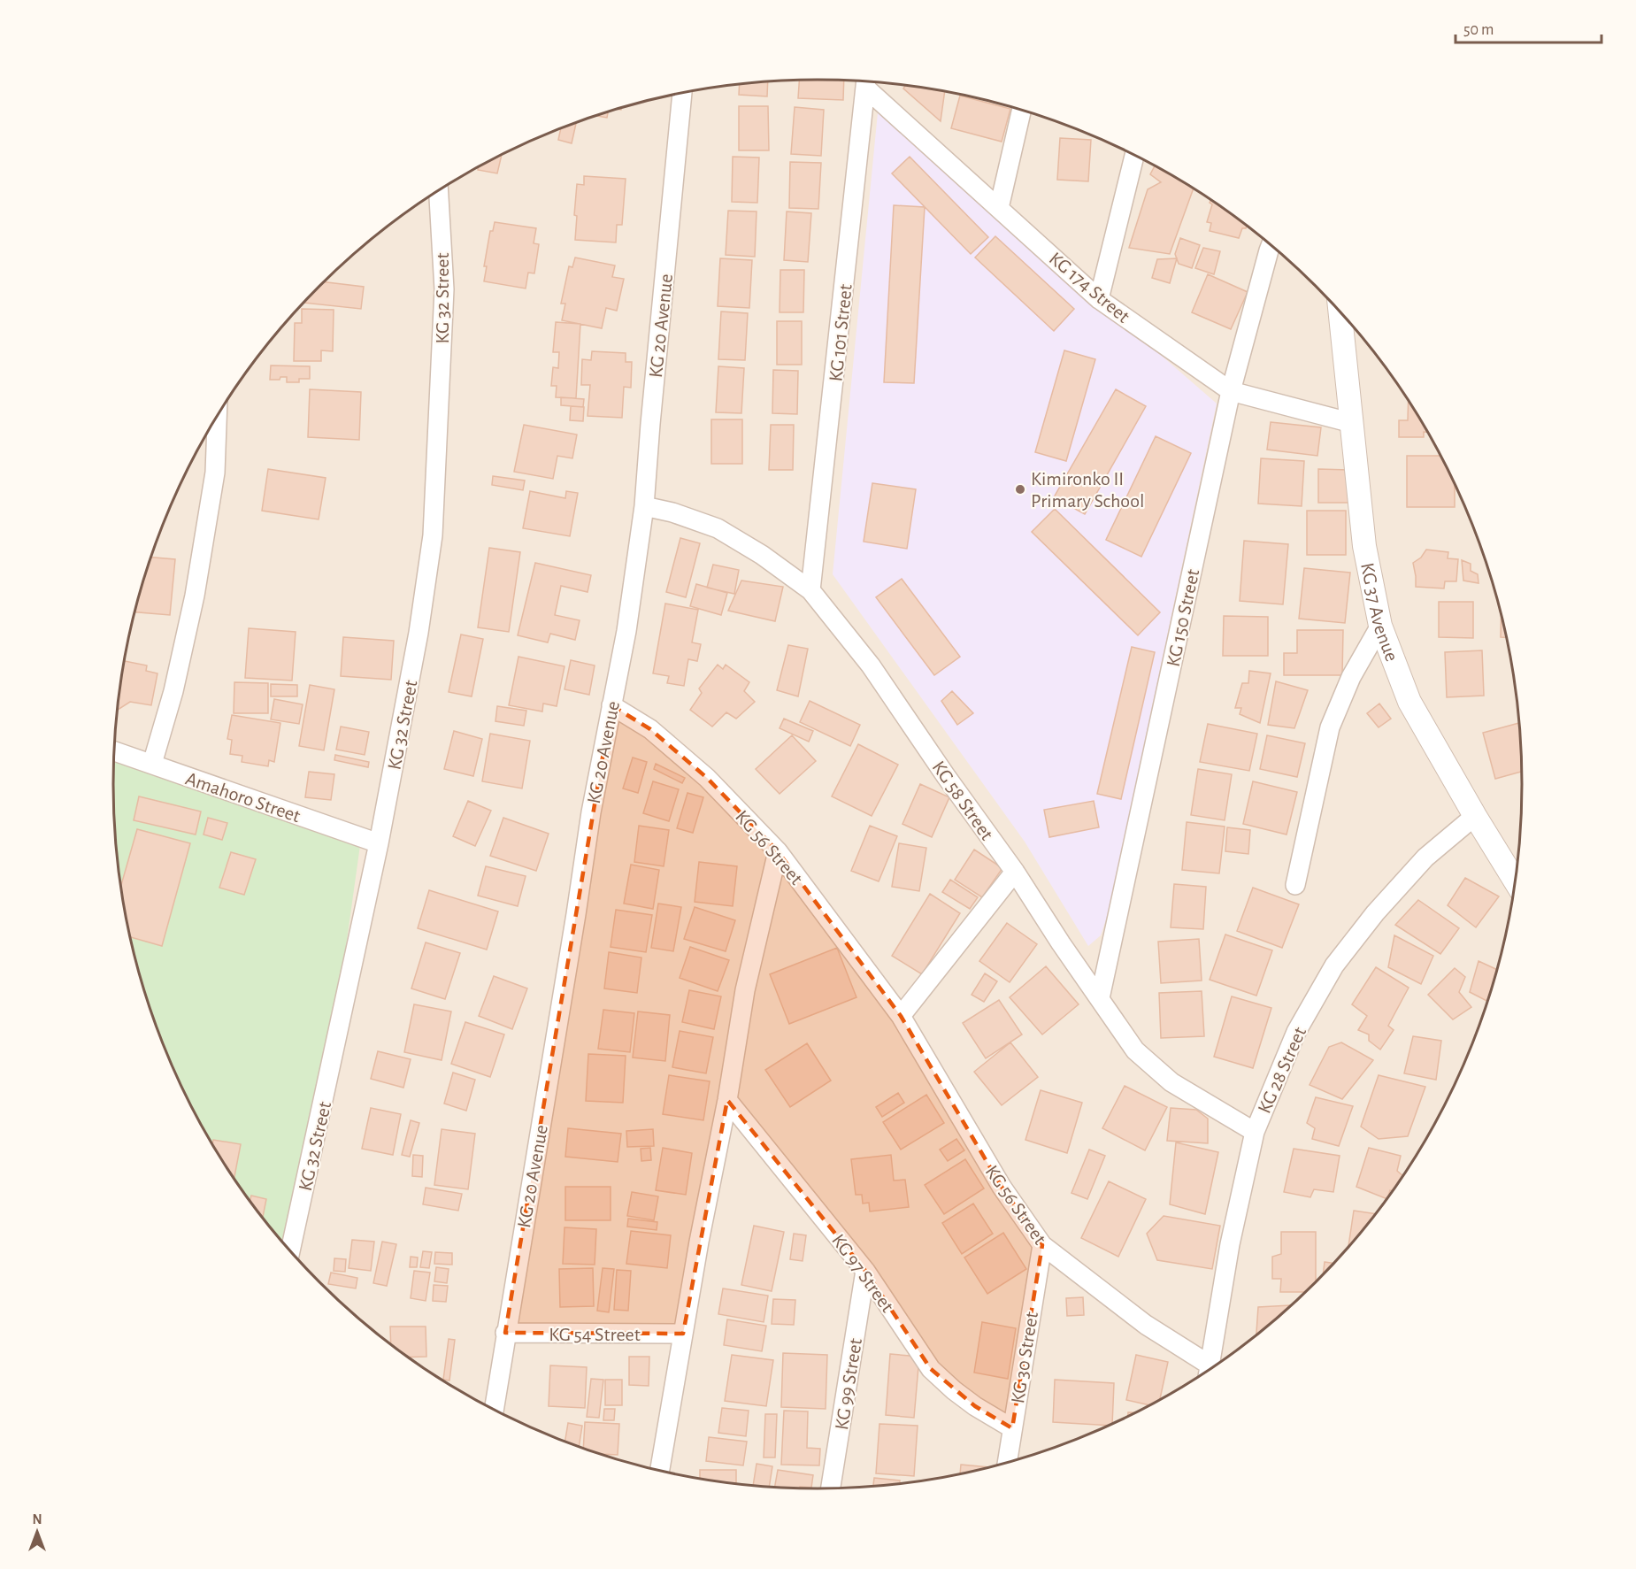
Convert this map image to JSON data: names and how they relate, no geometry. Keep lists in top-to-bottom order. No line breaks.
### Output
{"streets":{"street":["KG 174 Street","KG 32 Street","KG 20 Avenue","KG 101 Street","KG 37 Avenue","KG 150 Street","Amahoro Street","KG 58 Street","KG 56 Street","KG 28 Street","KG 97 Street","KG 54 Street","KG 30 Street","KG 99 Street"]},"crossings":[["KG 174 Street","KG 101 Street"],["KG 174 Street","KG 37 Avenue"],["KG 174 Street","KG 150 Street"],["KG 32 Street","Amahoro Street"],["KG 20 Avenue","KG 58 Street"],["KG 20 Avenue","KG 56 Street"],["KG 20 Avenue","KG 54 Street"],["KG 101 Street","KG 58 Street"],["KG 37 Avenue","KG 28 Street"],["KG 150 Street","KG 58 Street"],["KG 58 Street","KG 28 Street"],["KG 56 Street","KG 30 Street"],["KG 97 Street","KG 30 Street"],["KG 97 Street","KG 99 Street"]],"places":["Kimironko II Primary School"],"scale_bar":"50 m","north":"top"}
